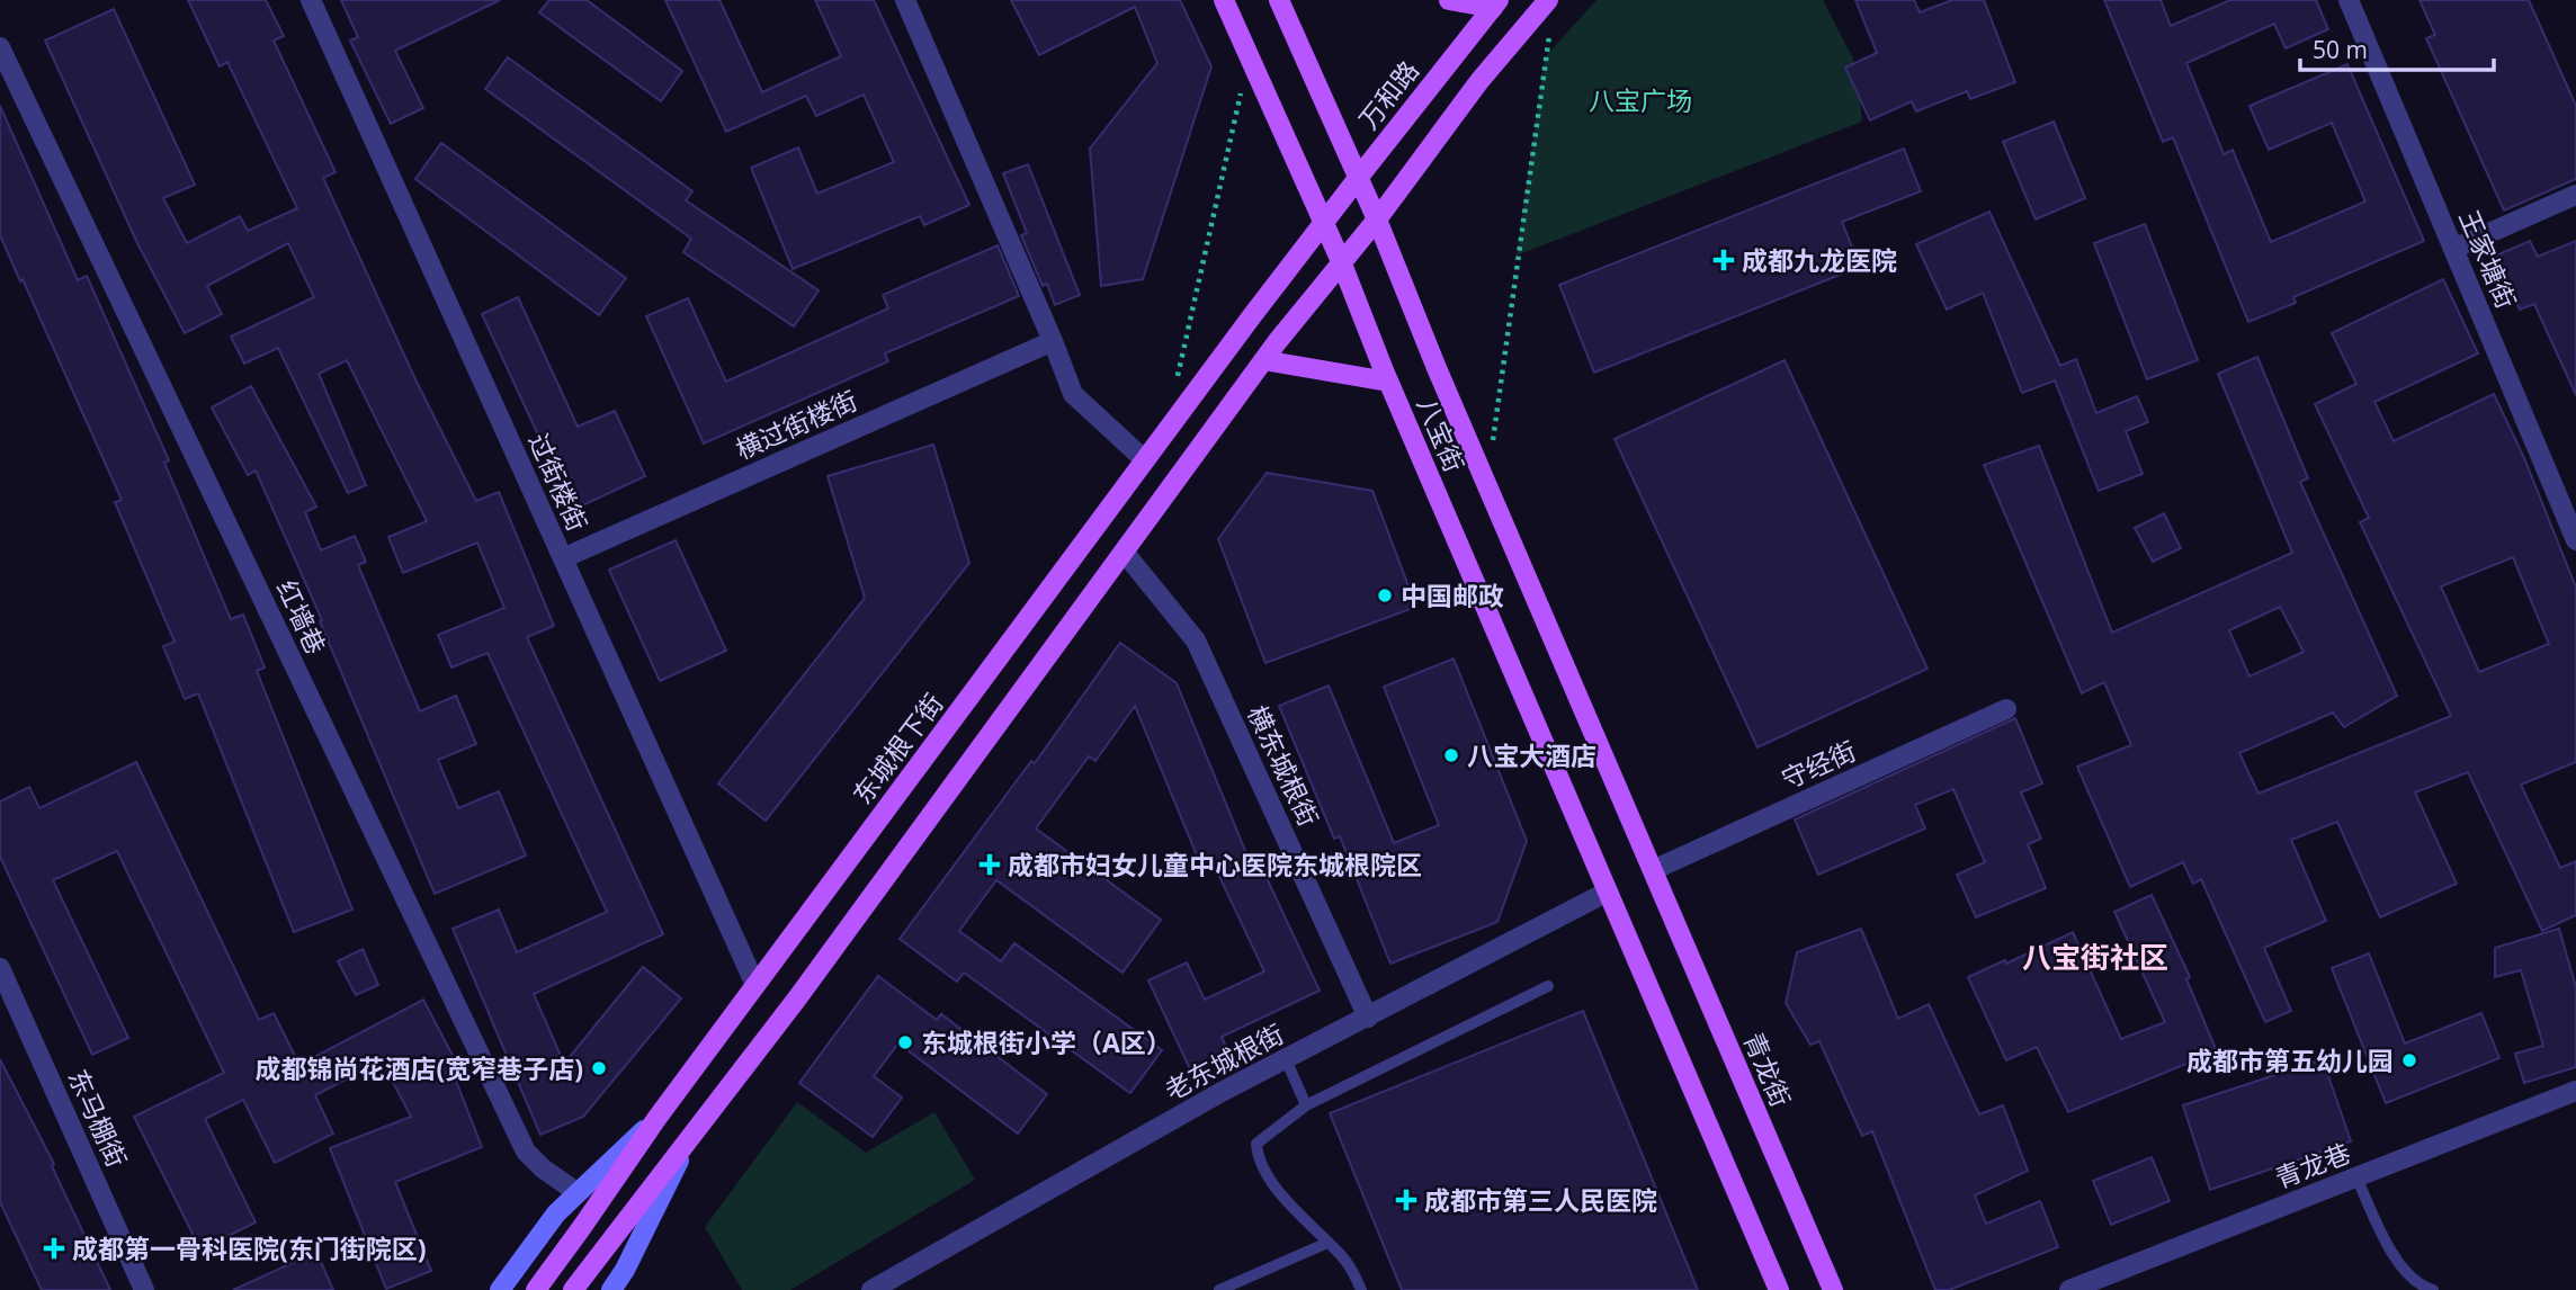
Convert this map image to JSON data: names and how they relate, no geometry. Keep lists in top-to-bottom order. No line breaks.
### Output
{"streets":{"main road":["万和路","八宝街","东城根下街","青龙街"],"street":["王家塘街","横过街楼街","过街楼街","红墙巷","守经街","横东城根街","老东城根街","东马棚街","青龙巷"]},"crossings":[["万和路","八宝街"],["万和路","东城根下街"],["横过街楼街","过街楼街"],["八宝街","东城根下街"],["八宝街","守经街"],["八宝街","老东城根街"],["八宝街","青龙街"],["过街楼街","东城根下街"],["红墙巷","东城根下街"],["守经街","青龙街"],["横东城根街","老东城根街"]],"districts":["八宝街社区"],"parks":["八宝广场"],"places":{"health":["成都九龙医院","成都市妇女儿童中心医院东城根院区","成都市第三人民医院","成都第一骨科医院(东门街院区)"],"other":["中国邮政","八宝大酒店","东城根街小学（A区）","成都市第五幼儿园","成都锦尚花酒店(宽窄巷子店)"]},"scale_bar":"50 m"}
